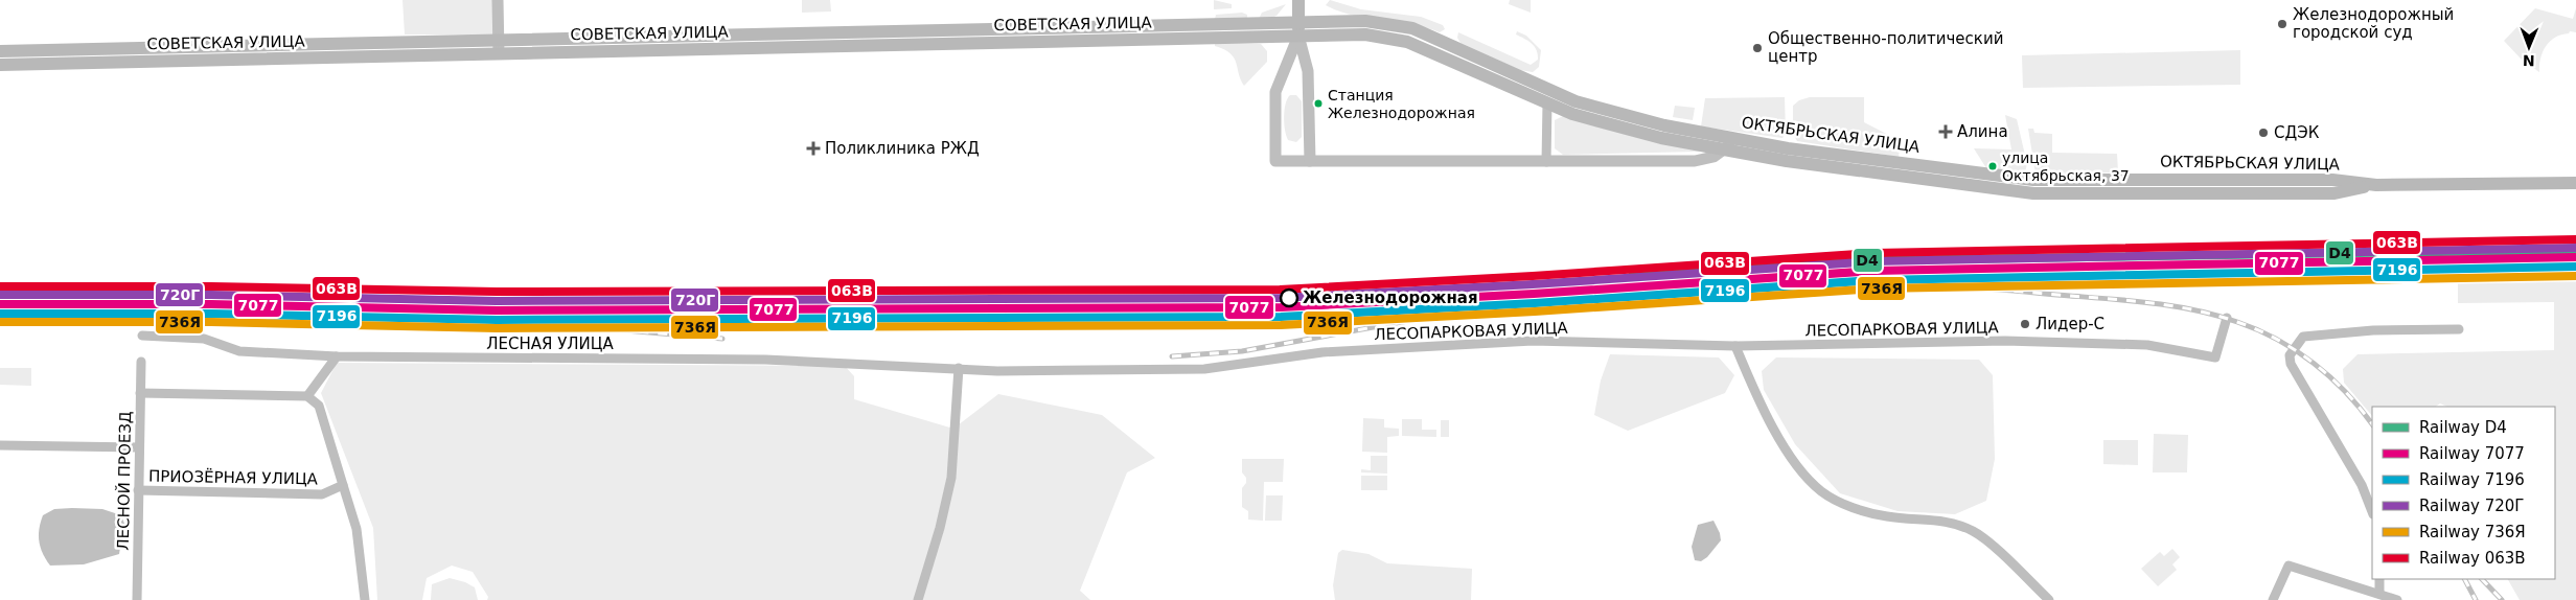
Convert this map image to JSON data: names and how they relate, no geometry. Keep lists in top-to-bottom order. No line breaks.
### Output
{"streets":{"main road":["СОВЕТСКАЯ УЛИЦА","ОКТЯБРЬСКАЯ УЛИЦА"],"street":["ЛЕСОПАРКОВАЯ УЛИЦА","ЛЕСНАЯ УЛИЦА","ПРИОЗЁРНАЯ УЛИЦА","ЛЕСНОЙ ПРОЕЗД"]},"crossings":[["СОВЕТСКАЯ УЛИЦА","ОКТЯБРЬСКАЯ УЛИЦА"],["ЛЕСОПАРКОВАЯ УЛИЦА","ЛЕСНАЯ УЛИЦА"],["ПРИОЗЁРНАЯ УЛИЦА","ЛЕСНОЙ ПРОЕЗД"]],"places":{"other":["Железнодорожный городской суд","Общественно-политический центр","Станция Железнодорожная","СДЭК","улица Октябрьская, 37","Железнодорожная","Лидер-С"],"health":["Алина","Поликлиника РЖД"]},"lines":["rail line 063В","rail line 720Г","rail line D4","rail line 7077","rail line 7196","rail line 736Я"],"legend":["Railway D4","Railway 7077","Railway 7196","Railway 720Г","Railway 736Я","Railway 063В"],"north":"bottom"}
